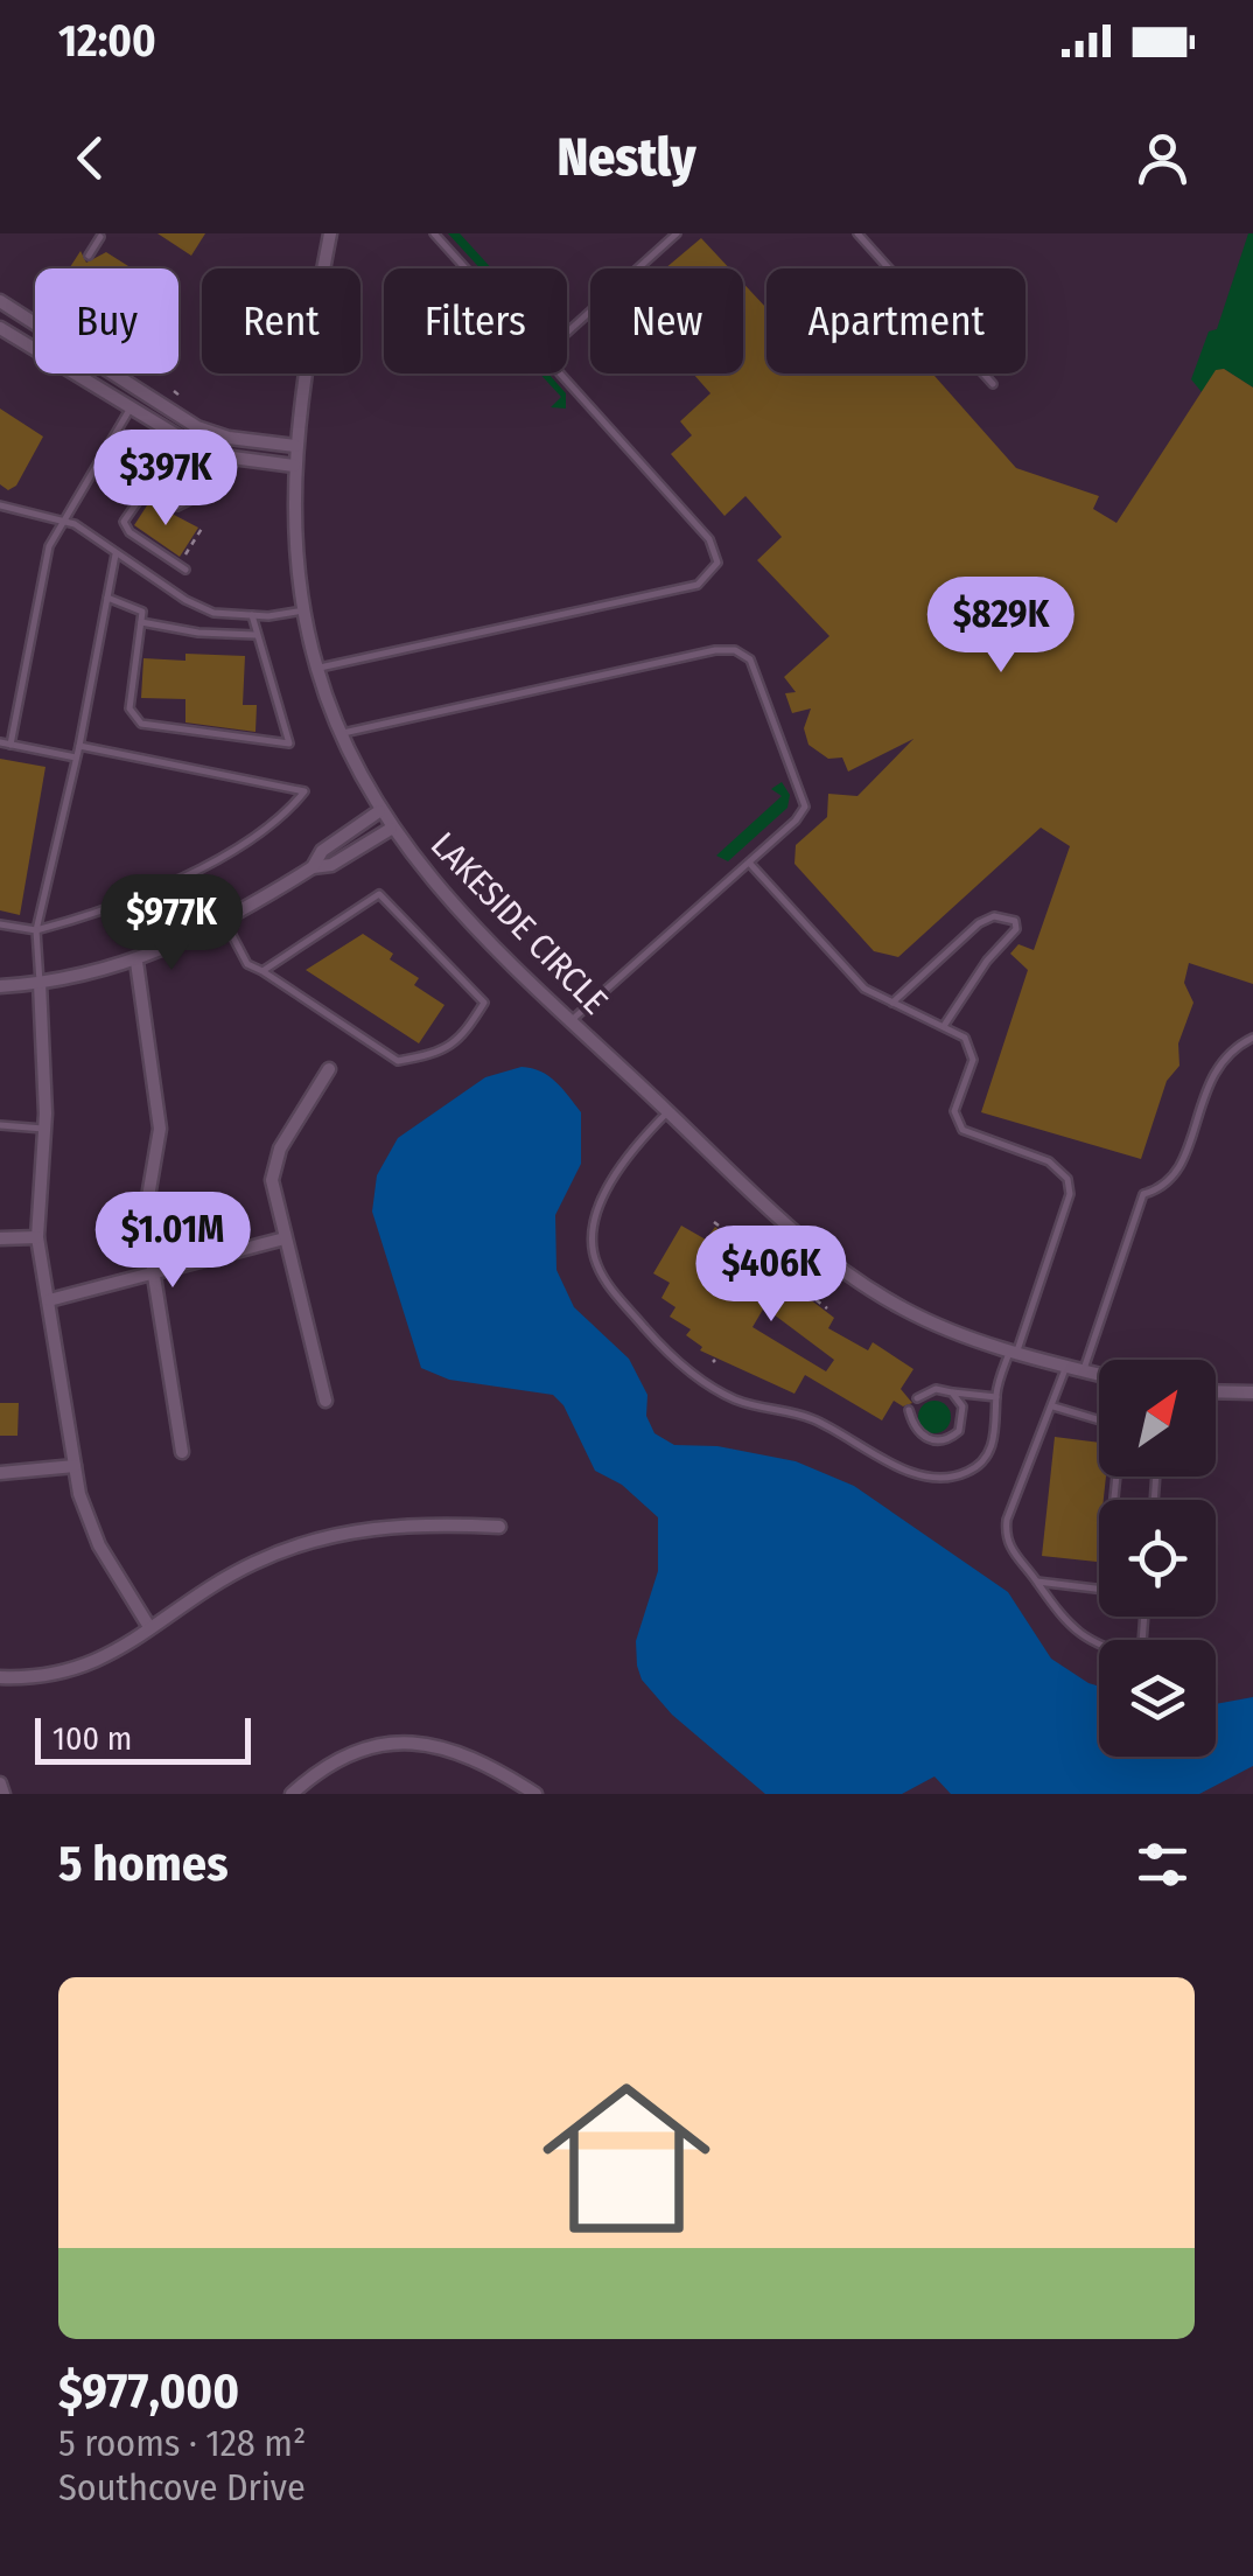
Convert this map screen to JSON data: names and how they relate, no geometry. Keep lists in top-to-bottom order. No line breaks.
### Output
{"streets":{"street":["LAKESIDE CIRCLE"]},"scale_bar":"100 m","north":"top right","page":{"status":"12:00","header":"Nestly","chip":["Buy","Rent","Filters","New","Apartment"],"price":["$397K","$829K","$977K","$1.01M","$406K"],"scale":"100 m","heading":"5 homes","list":[{"name":"$977,000","note":"5 rooms · 128 m² · Southcove Drive"}]}}
